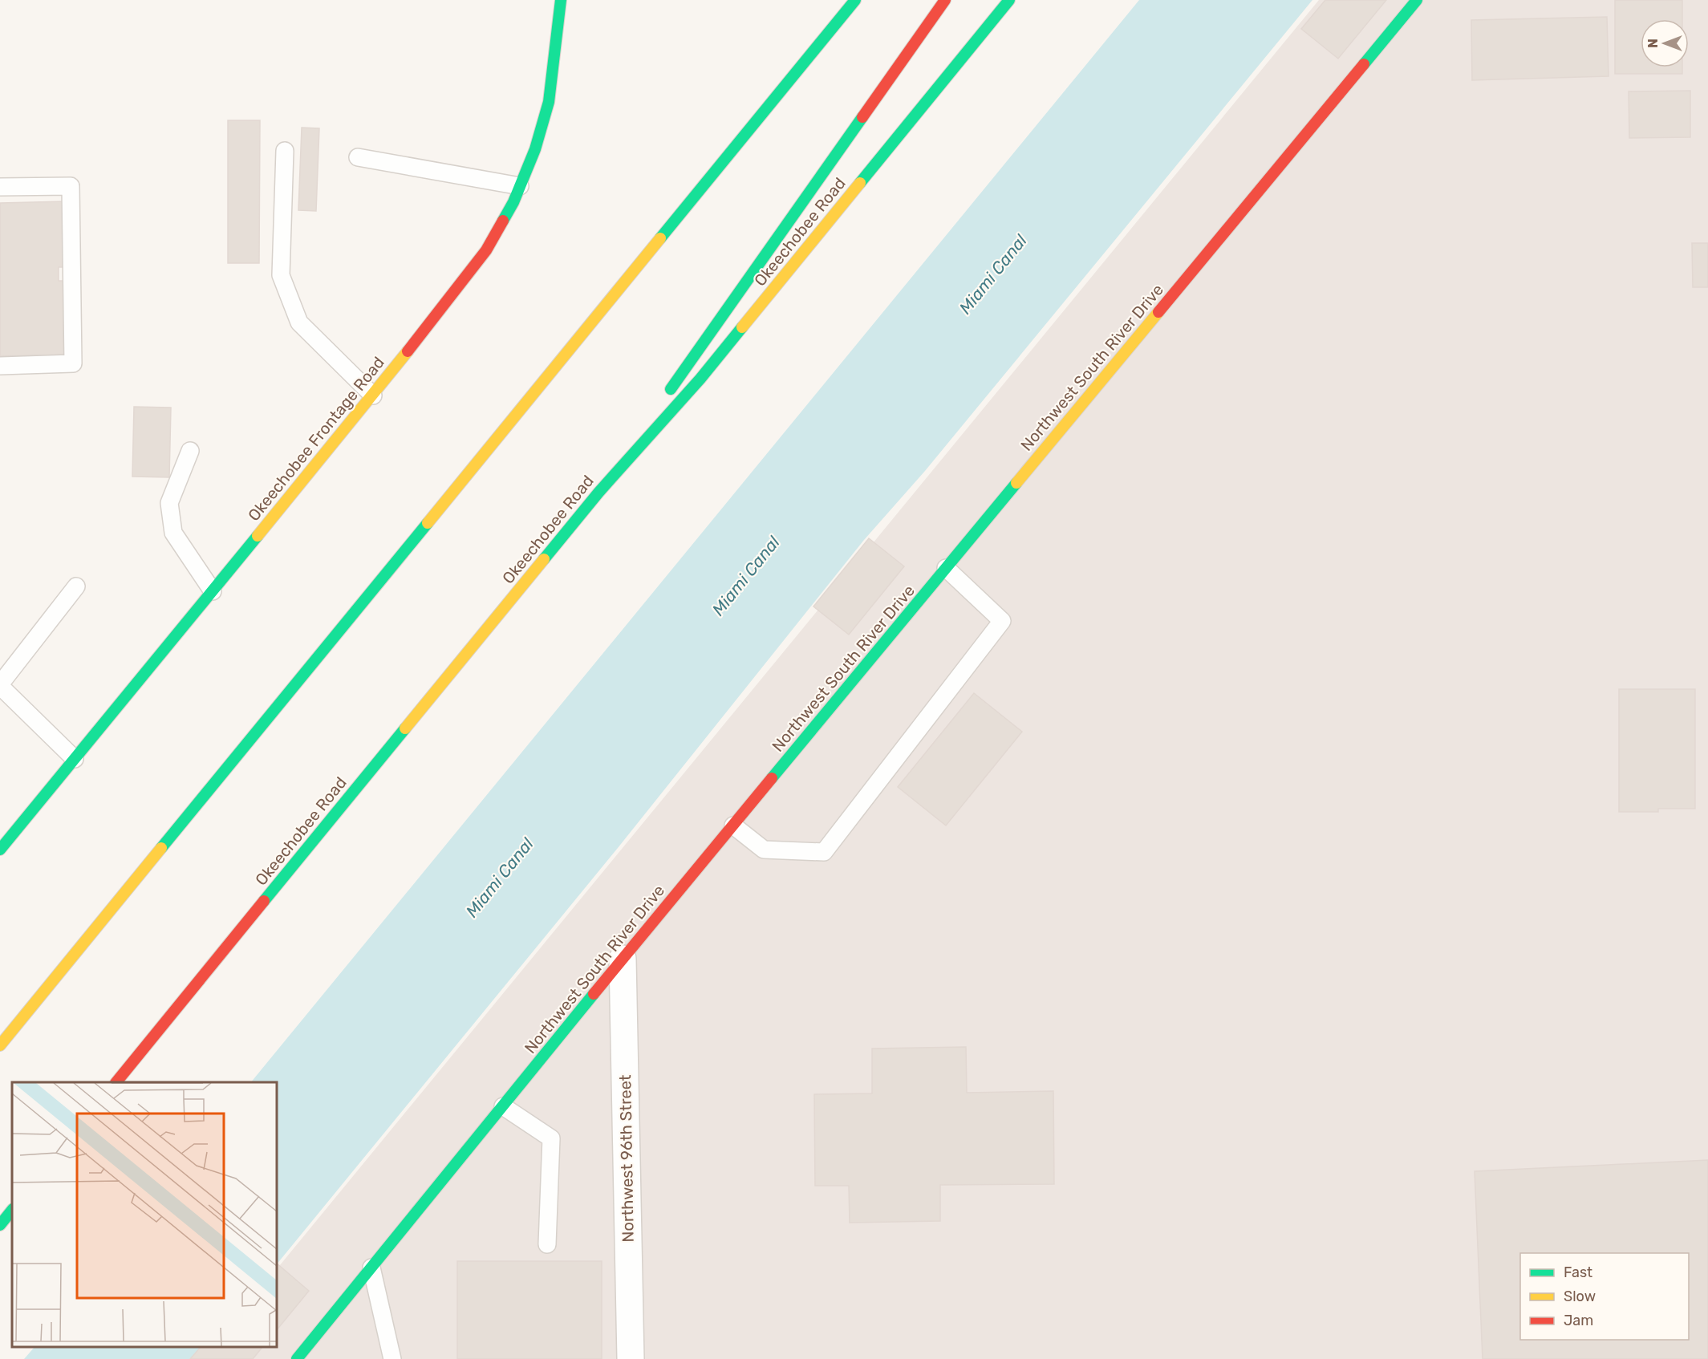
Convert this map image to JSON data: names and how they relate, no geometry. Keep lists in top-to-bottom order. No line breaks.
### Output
{"streets":{"main road":["Okeechobee Road","Northwest South River Drive","Okeechobee Frontage Road"],"street":["Northwest 96th Street"]},"crossings":[["Northwest South River Drive","Northwest 96th Street"]],"water":["Miami Canal"],"legend":["Fast","Slow","Jam"],"north":"left"}
